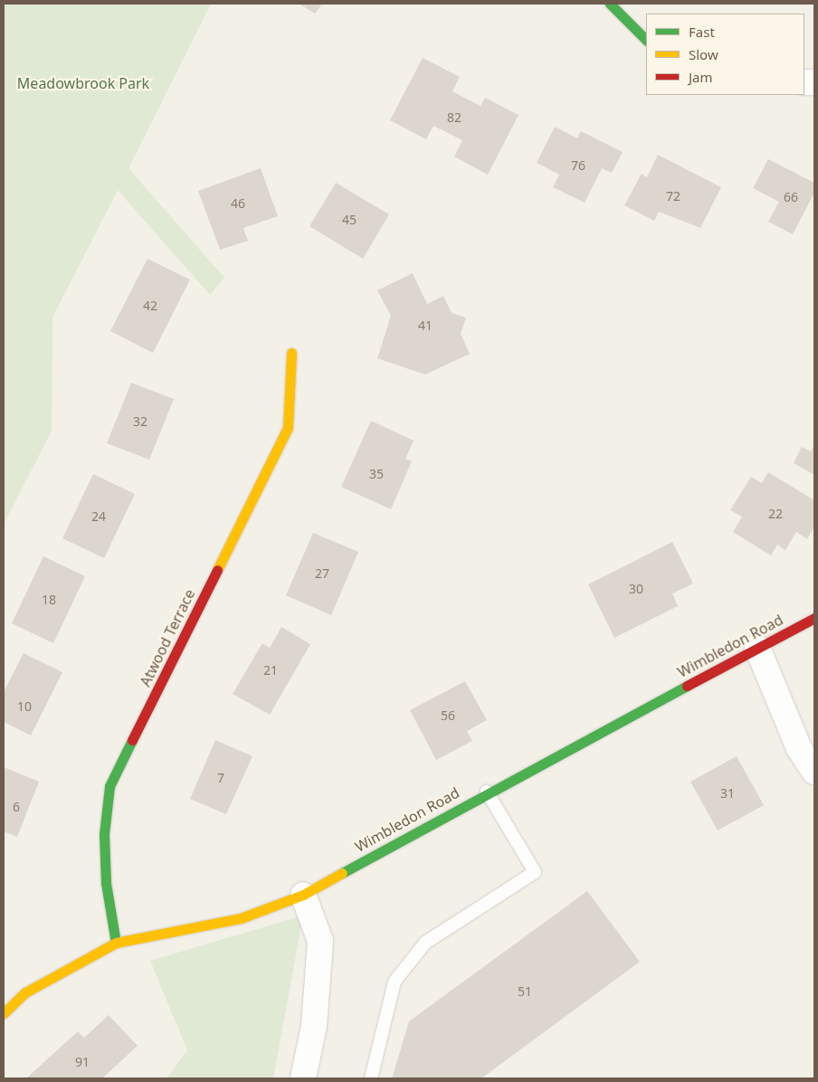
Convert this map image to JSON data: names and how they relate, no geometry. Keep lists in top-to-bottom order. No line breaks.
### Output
{"streets":{"street":["Atwood Terrace","Wimbledon Road"]},"crossings":[["Atwood Terrace","Wimbledon Road"]],"parks":["Meadowbrook Park"],"house_numbers":["82","76","72","66","46","45","42","41","32","35","22","24","27","30","18","21","10","56","7","31","6","51","91"],"legend":["Fast","Slow","Jam"]}
